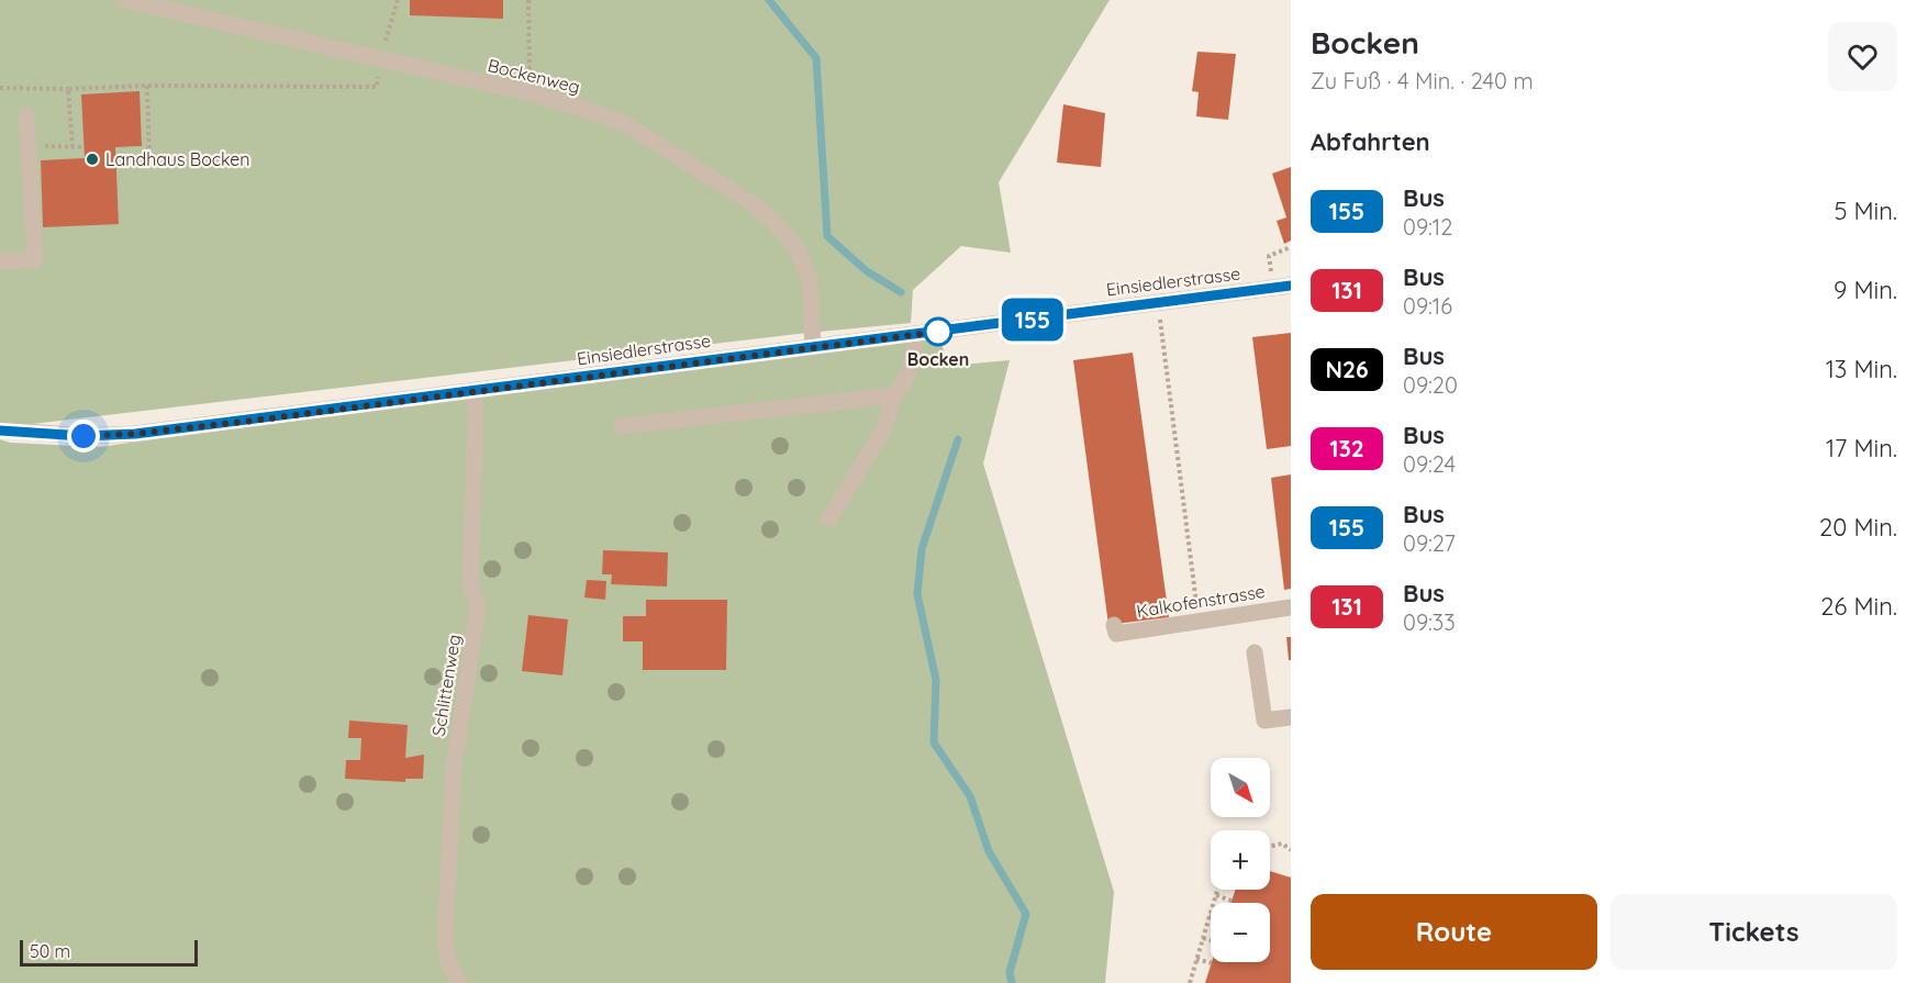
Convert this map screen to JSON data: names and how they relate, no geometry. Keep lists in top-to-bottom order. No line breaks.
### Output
{"streets":{"street":["Bockenweg","Einsiedlerstrasse","Kalkofenstrasse","Schlittenweg"]},"crossings":[["Bockenweg","Einsiedlerstrasse"],["Einsiedlerstrasse","Schlittenweg"]],"places":["Landhaus Bocken","Bocken"],"lines":["bus line 155"],"scale_bar":"50 m","north":"bottom right","page":{"on_map":"155","heading":[["Bocken","Zu Fuß · 4 Min. · 240 m"],"Abfahrten"],"list":[{"mark":"155","name":"Bus","note":"09:12","value":"5 Min."},{"mark":"131","name":"Bus","note":"09:16","value":"9 Min."},{"mark":"N26","name":"Bus","note":"09:20","value":"13 Min."},{"mark":"132","name":"Bus","note":"09:24","value":"17 Min."},{"mark":"155","name":"Bus","note":"09:27","value":"20 Min."},{"mark":"131","name":"Bus","note":"09:33","value":"26 Min."}],"map_buttons":["+","−"],"buttons":["Route","Tickets"],"scale":"50 m"}}
